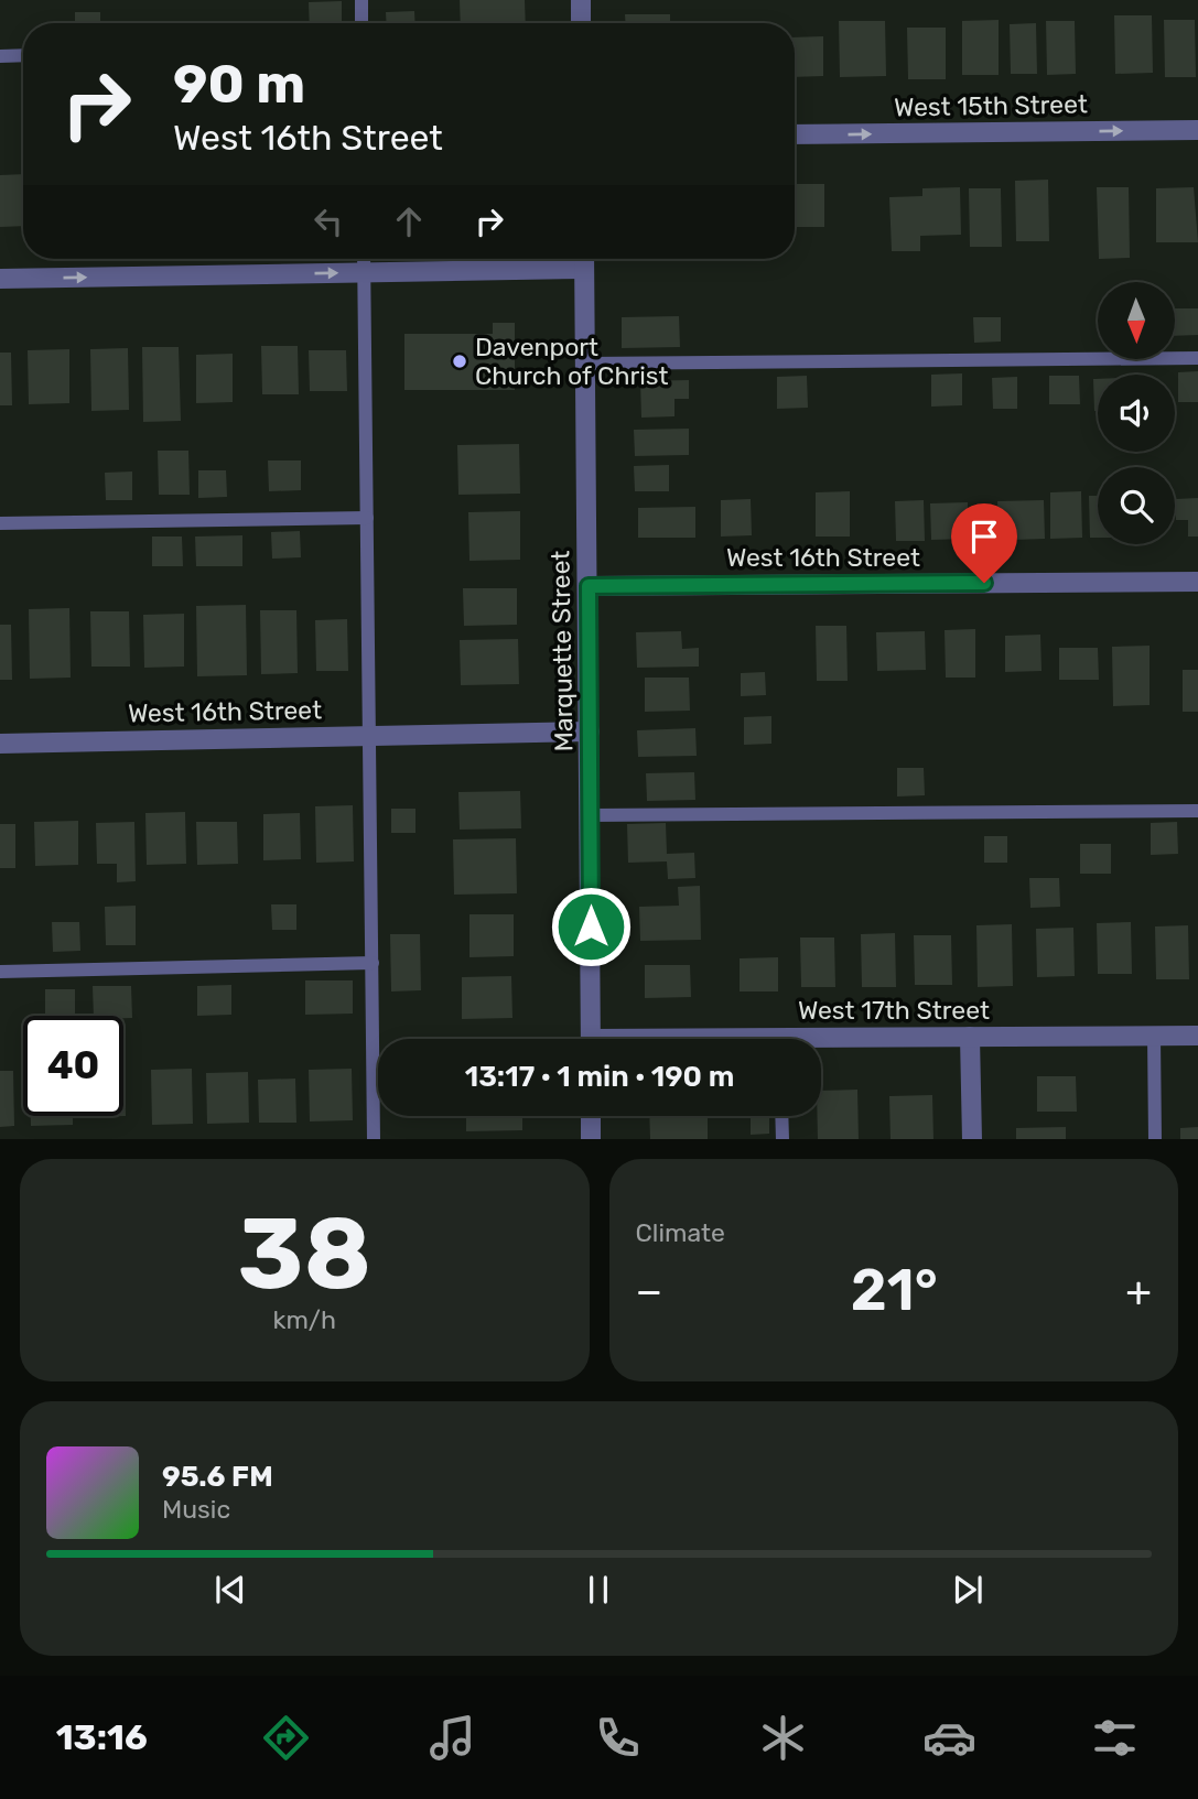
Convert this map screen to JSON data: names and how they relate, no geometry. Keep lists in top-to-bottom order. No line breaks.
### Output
{"streets":{"street":["West 15th Street","West 16th Street","Marquette Street","West 17th Street"]},"crossings":[["West 16th Street","Marquette Street"]],"one_way":["West 15th Street"],"places":["Davenport Church of Christ"],"north":"bottom","page":{"turn":["90 m","West 16th Street"],"limit":"40","trip":"13:17 · 1 min · 190 m","tile":[["38","km/h"],"Climate"],"heat":["−","21°","+"],"song":["95.6 FM","Music"],"tabs":"13:16"}}
